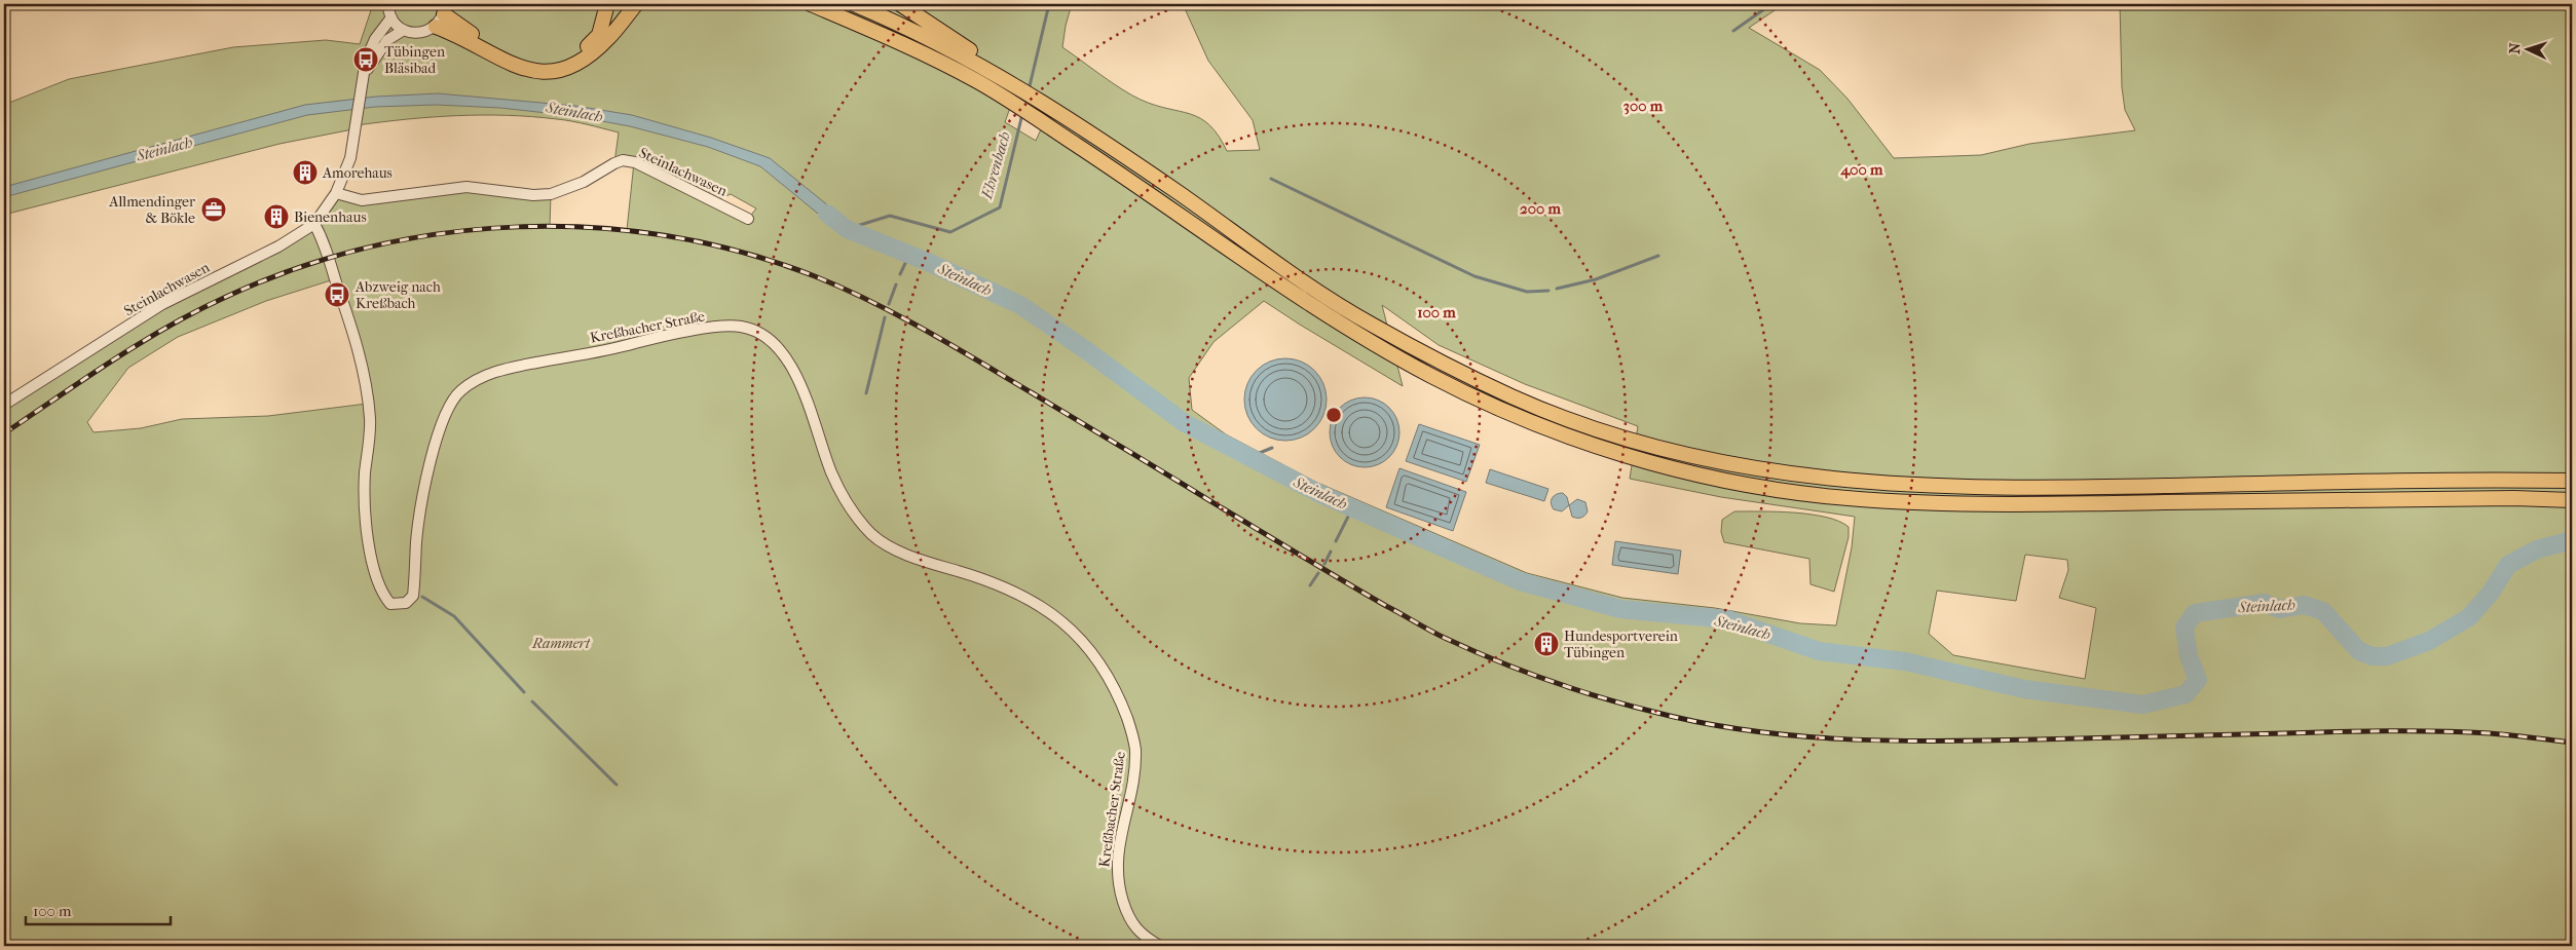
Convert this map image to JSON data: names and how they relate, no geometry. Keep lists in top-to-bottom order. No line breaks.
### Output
{"streets":{"street":["Steinlachwasen","Kreßbacher Straße"]},"crossings":[["Steinlachwasen","Kreßbacher Straße"]],"water":["Steinlach","Ehrenbach"],"parks":["Rammert"],"places":{"bus stop":["Tübingen Bläsibad","Abzweig nach Kreßbach"],"building":["Amorehaus","Bienenhaus","Hundesportverein Tübingen"],"office":["Allmendinger & Bökle"]},"scale_bar":"100 m","north":"left","rings":["300 m","400 m","200 m","100 m"]}
